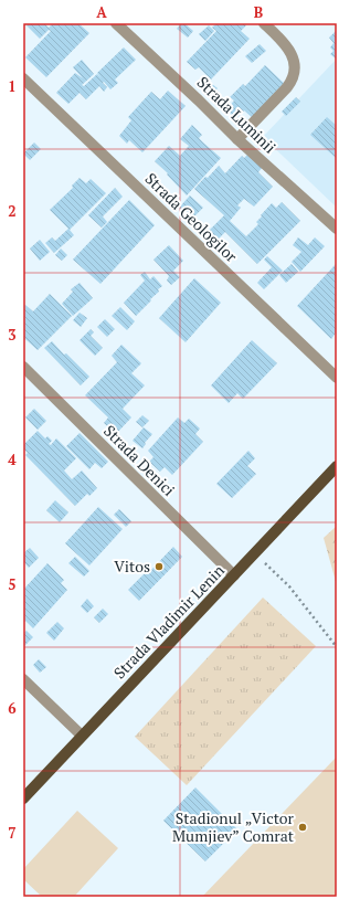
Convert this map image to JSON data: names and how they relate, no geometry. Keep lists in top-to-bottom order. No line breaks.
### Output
{"streets":{"main road":["Strada Vladimir Lenin"],"street":["Strada Luminii","Strada Geologilor","Strada Denici"]},"crossings":[["Strada Denici","Strada Vladimir Lenin"]],"places":["Vitos","Stadionul „Victor Mumjiev” Comrat"],"grid":{"columns":["A","B"],"rows":["1","2","3","4","5","6","7"]}}
